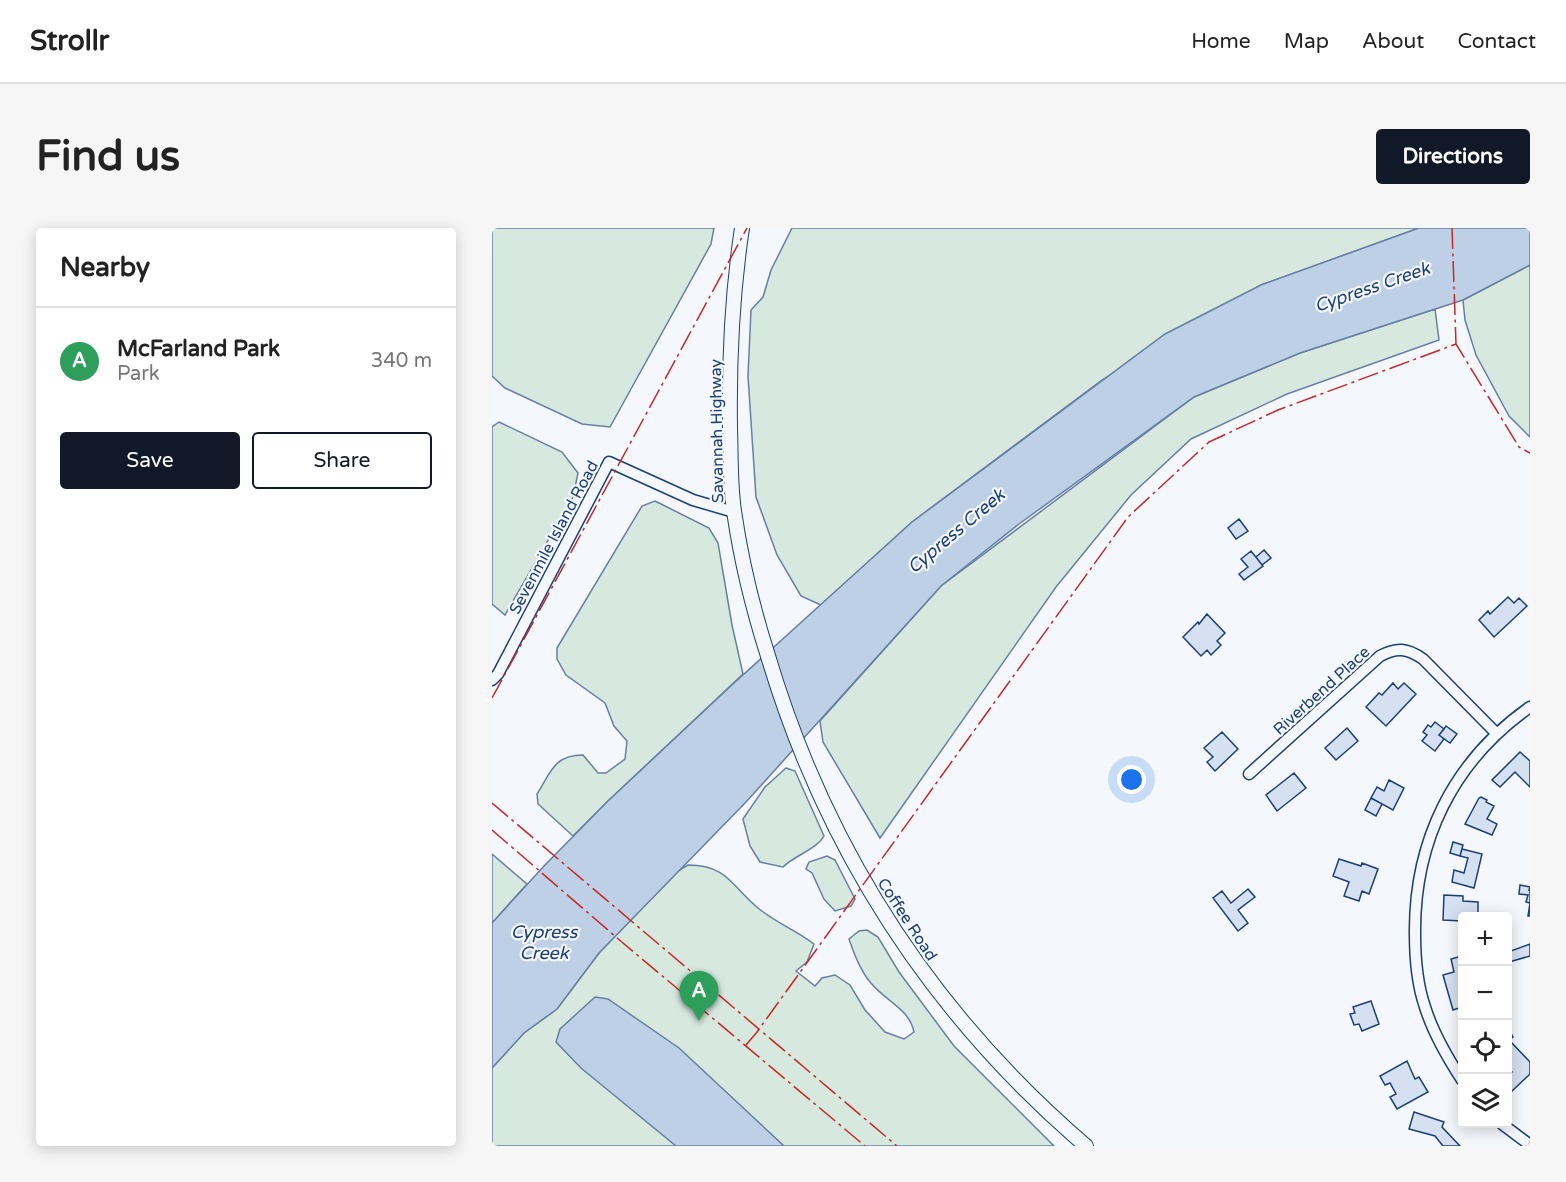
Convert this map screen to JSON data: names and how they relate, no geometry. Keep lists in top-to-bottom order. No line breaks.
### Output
{"streets":{"main road":["Savannah Highway","Coffee Road"],"street":["Sevenmile Island Road","Riverbend Place"]},"crossings":[["Savannah Highway","Sevenmile Island Road"],["Savannah Highway","Coffee Road"]],"water":["Cypress Creek"],"page":{"header":"Strollr","nav":["Home","Map","About","Contact"],"buttons":["Directions",["Save","Share"]],"title":"Find us","heading":"Nearby","list":[{"mark":"A","name":"McFarland Park","note":"Park","value":"340 m"}],"map_buttons":["+","−"],"pins":"A"}}
